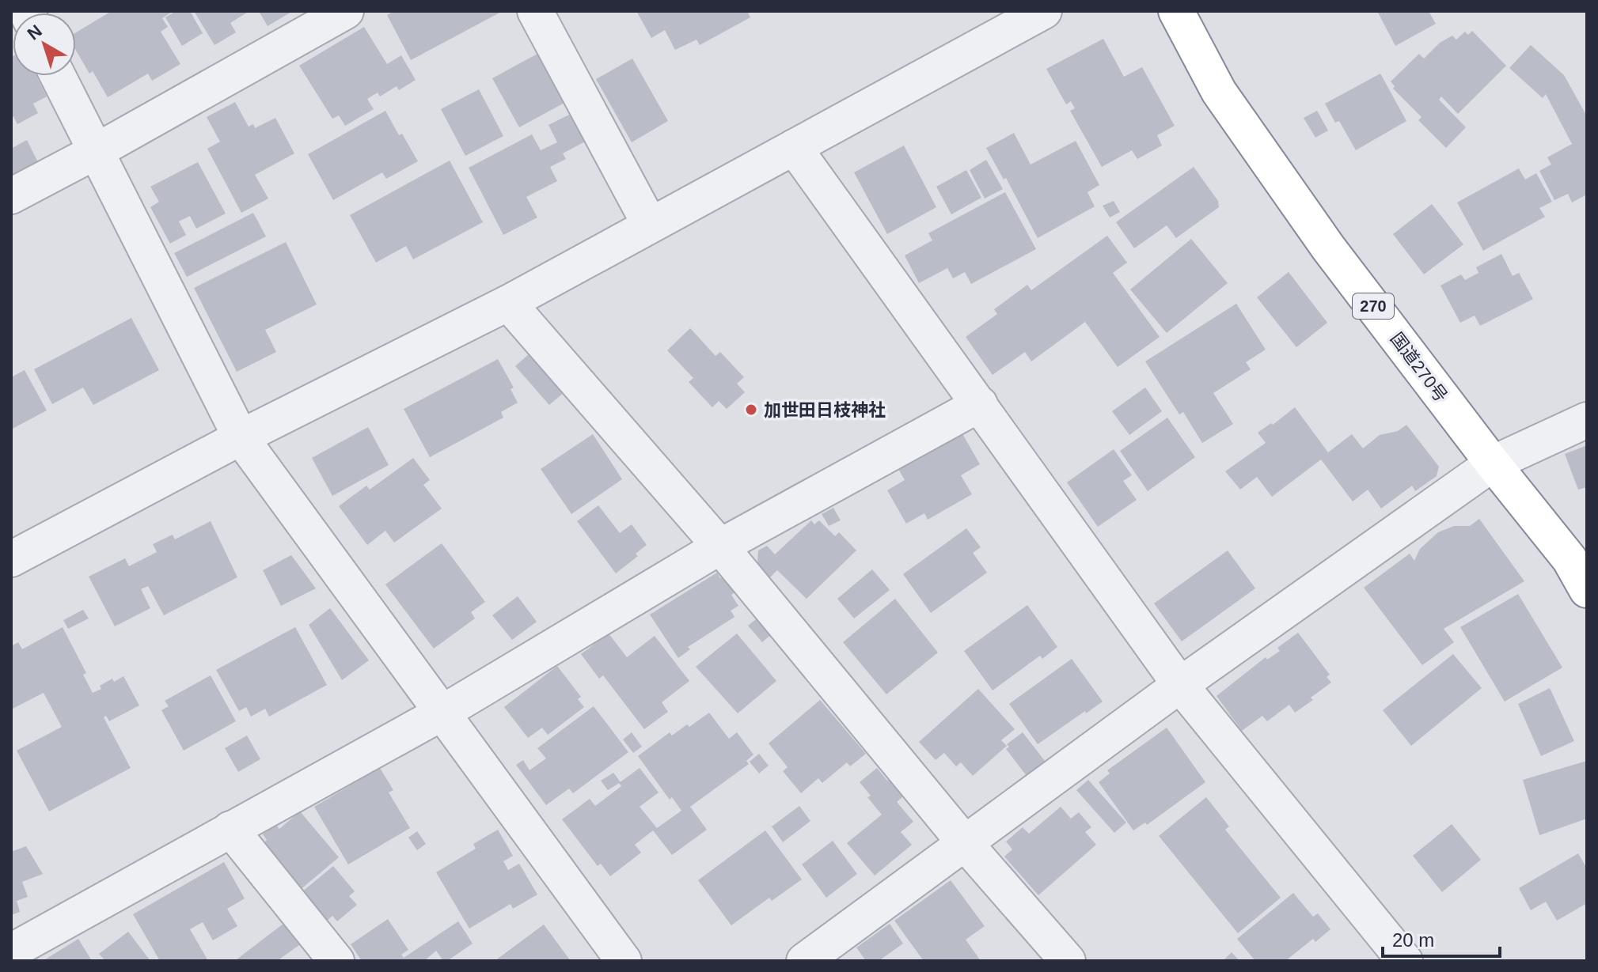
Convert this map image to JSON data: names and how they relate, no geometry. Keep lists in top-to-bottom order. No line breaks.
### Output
{"streets":{"highway":["270","国道270号"]},"places":["加世田日枝神社"],"scale_bar":"20 m","north":"top left"}
